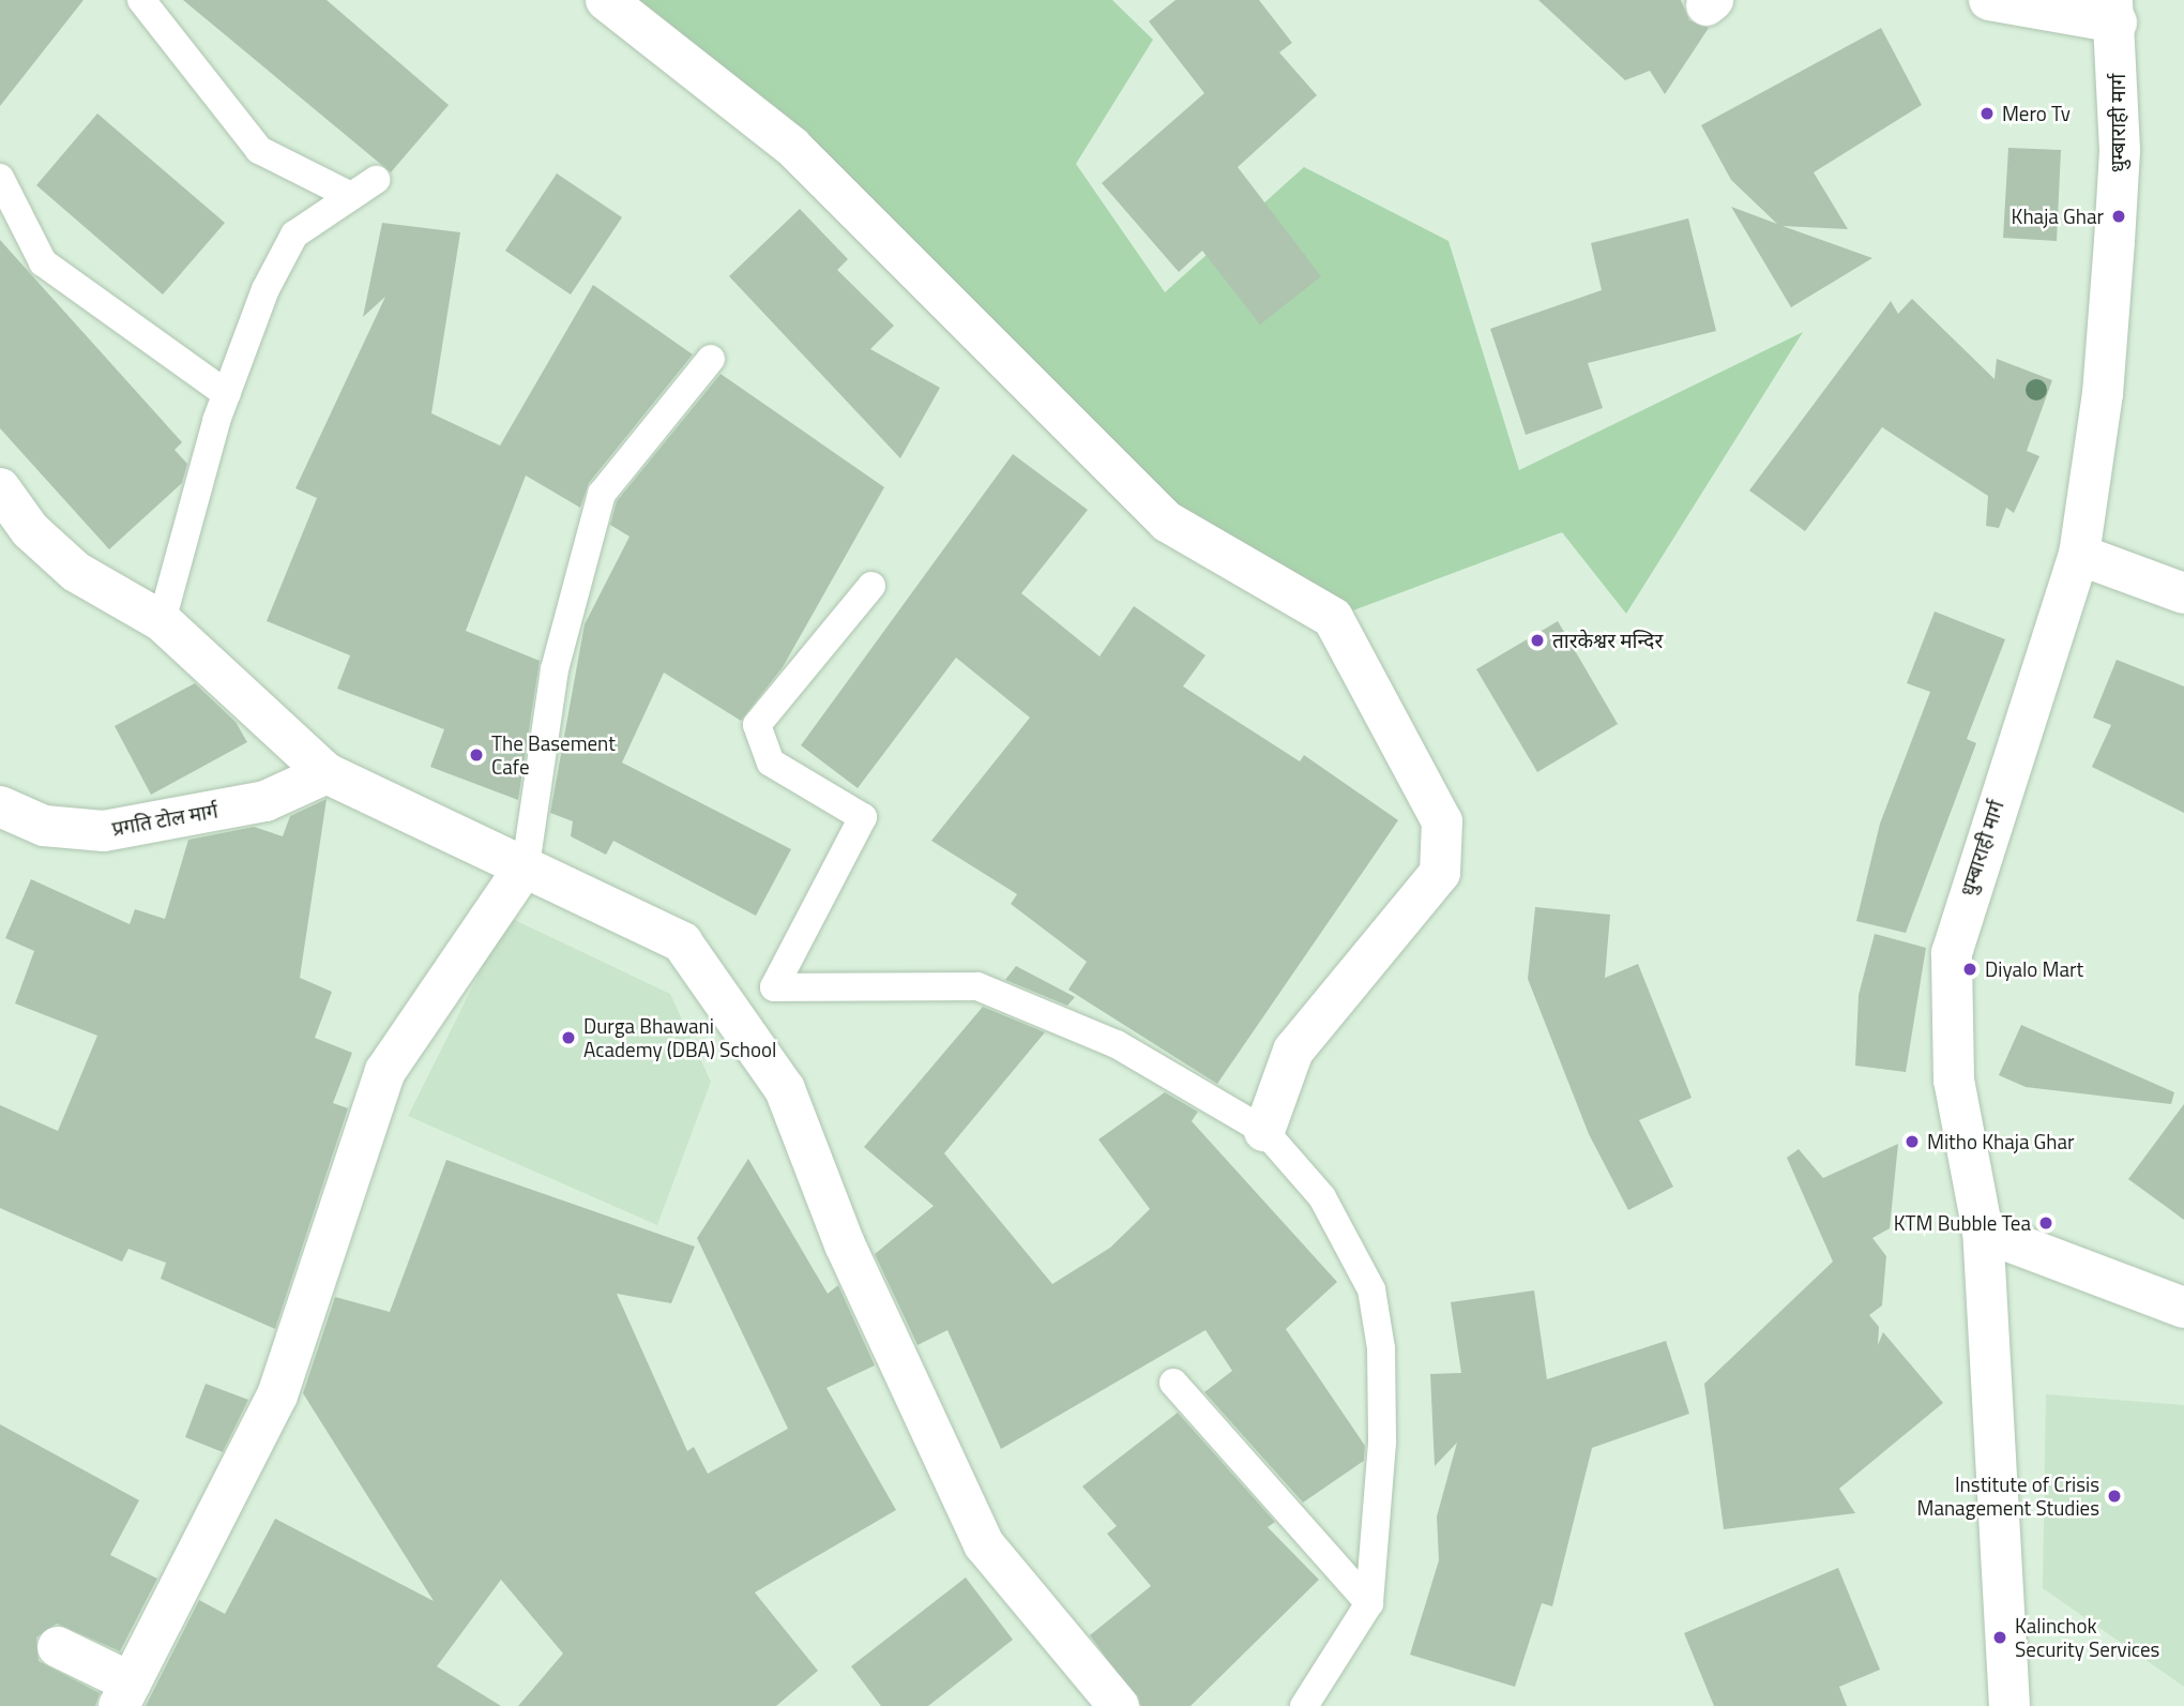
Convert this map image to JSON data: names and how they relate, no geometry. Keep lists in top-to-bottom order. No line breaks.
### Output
{"streets":{"street":["धुम्बाराही मार्ग","प्रगति टोल मार्ग"]},"places":["Mero Tv","Khaja Ghar","तारकेश्वर मन्दिर","The Basement Cafe","Diyalo Mart","Durga Bhawani Academy (DBA) School","Mitho Khaja Ghar","KTM Bubble Tea","Institute of Crisis Management Studies","Kalinchok Security Services"]}
